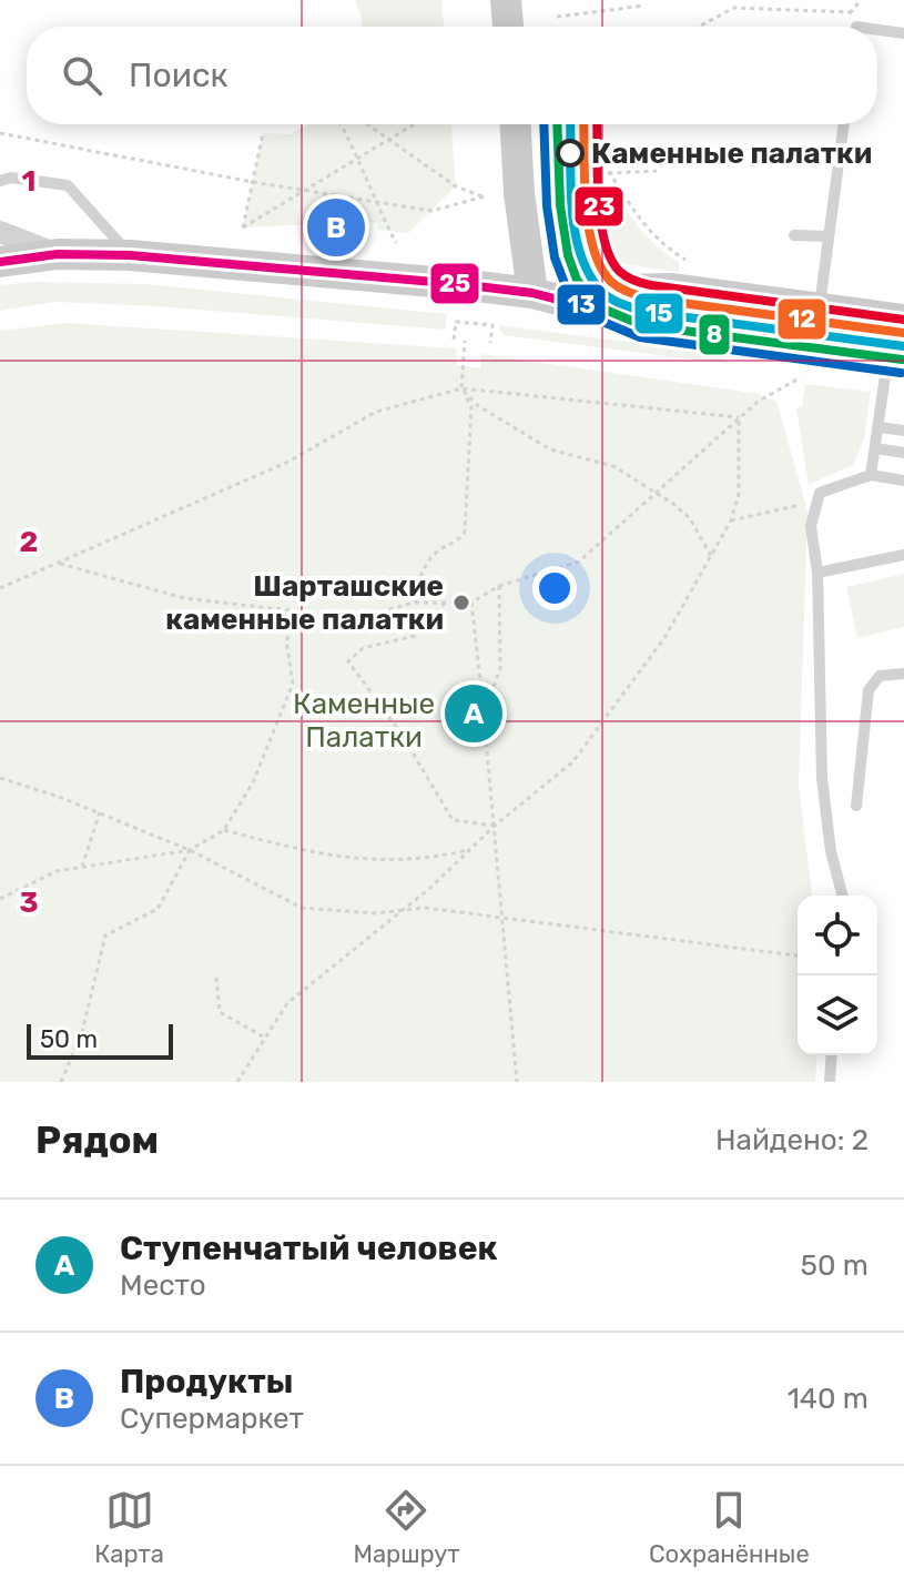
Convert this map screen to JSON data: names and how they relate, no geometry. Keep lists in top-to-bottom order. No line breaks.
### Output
{"parks":["Каменные Палатки"],"places":["Каменные палатки","Шарташские каменные палатки"],"lines":["transit line 15","transit line 8","transit line 12","transit line 13","transit line 23","transit line 25"],"scale_bar":"50 m","page":{"search":"Поиск","pins":["B","A"],"scale":"50 m","heading":["Рядом","Найдено: 2"],"list":[{"mark":"A","name":"Ступенчатый человек","note":"Место","value":"50 m"},{"mark":"B","name":"Продукты","note":"Супермаркет","value":"140 m"}],"nav":["Карта","Маршрут","Сохранённые"]},"grid":{"rows":["1","2","3"]}}
